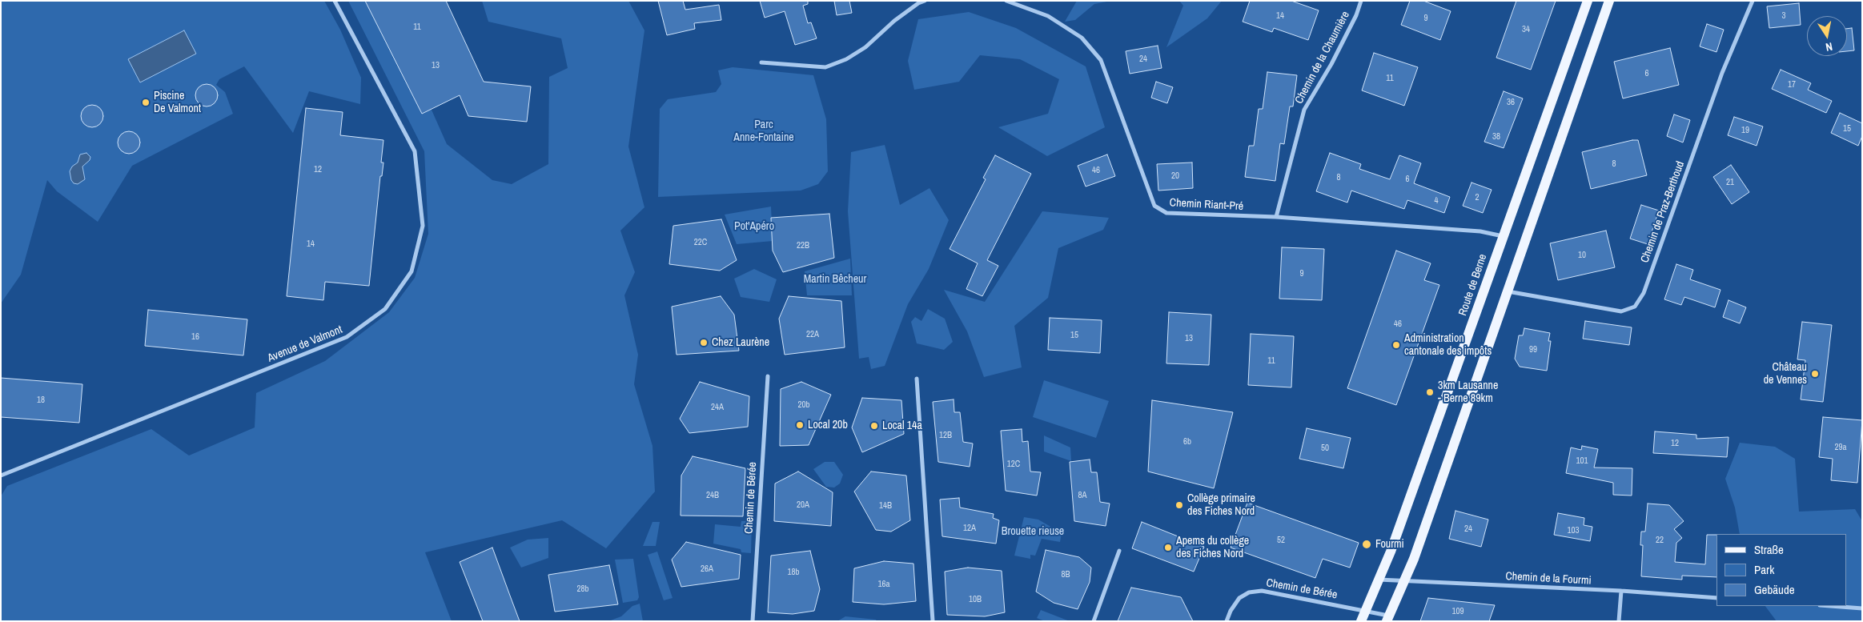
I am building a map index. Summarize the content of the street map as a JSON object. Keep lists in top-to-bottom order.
{
  "streets": {
    "main road": ["Route de Berne"],
    "street": [
      "Chemin de la Chaumière",
      "Chemin Riant-Pré",
      "Chemin de Praz-Berthoud",
      "Avenue de Valmont",
      "Chemin de Bérée",
      "Chemin de la Fourmi"
    ]
  },
  "crossings": [
    ["Chemin de la Chaumière", "Chemin Riant-Pré"],
    ["Chemin Riant-Pré", "Route de Berne"],
    ["Route de Berne", "Chemin de Bérée"],
    ["Route de Berne", "Chemin de la Fourmi"]
  ],
  "parks": [
    "Parc Anne-Fontaine",
    "Pot'Apéro",
    "Martin Bêcheur",
    "Brouette rieuse"
  ],
  "places": [
    "Piscine De Valmont",
    "Chez Laurène",
    "Administration cantonale des impôts",
    "Château de Vennes",
    "3km Lausanne - Berne 89km",
    "Local 20b",
    "Local 14a",
    "Collège primaire des Fiches Nord",
    "Fourmi",
    "Apems du collège des Fiches Nord"
  ],
  "house_numbers": [
    "14",
    "3",
    "9",
    "11",
    "34",
    "24",
    "13",
    "6",
    "11",
    "17",
    "36",
    "15",
    "19",
    "38",
    "8",
    "12",
    "46",
    "20",
    "8",
    "6",
    "21",
    "2",
    "4",
    "22C",
    "14",
    "22B",
    "10",
    "9",
    "46",
    "22A",
    "15",
    "16",
    "13",
    "99",
    "11",
    "18",
    "20b",
    "24A",
    "12B",
    "6b",
    "12",
    "29a",
    "50",
    "101",
    "12C",
    "24B",
    "8A",
    "20A",
    "14B",
    "12A",
    "24",
    "103",
    "52",
    "22",
    "26A",
    "18b",
    "8B",
    "16a",
    "28b",
    "10B",
    "109"
  ],
  "legend": ["Straße", "Park", "Gebäude"],
  "north": "bottom"
}
